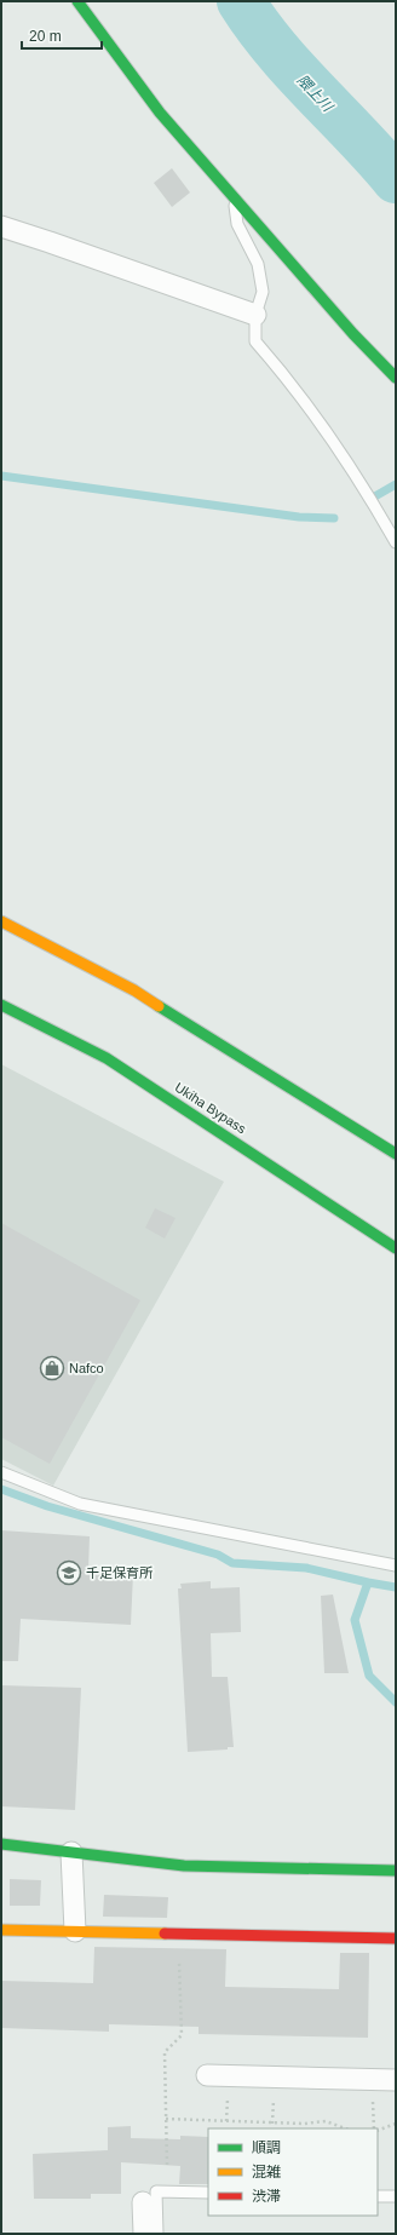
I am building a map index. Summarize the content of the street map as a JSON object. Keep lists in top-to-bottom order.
{
  "streets": {
    "main road": ["Ukiha Bypass"]
  },
  "water": ["隈上川"],
  "places": {
    "shop": ["Nafco"],
    "school or university": ["千足保育所"]
  },
  "legend": ["順調", "混雑", "渋滞"],
  "scale_bar": "20 m"
}
